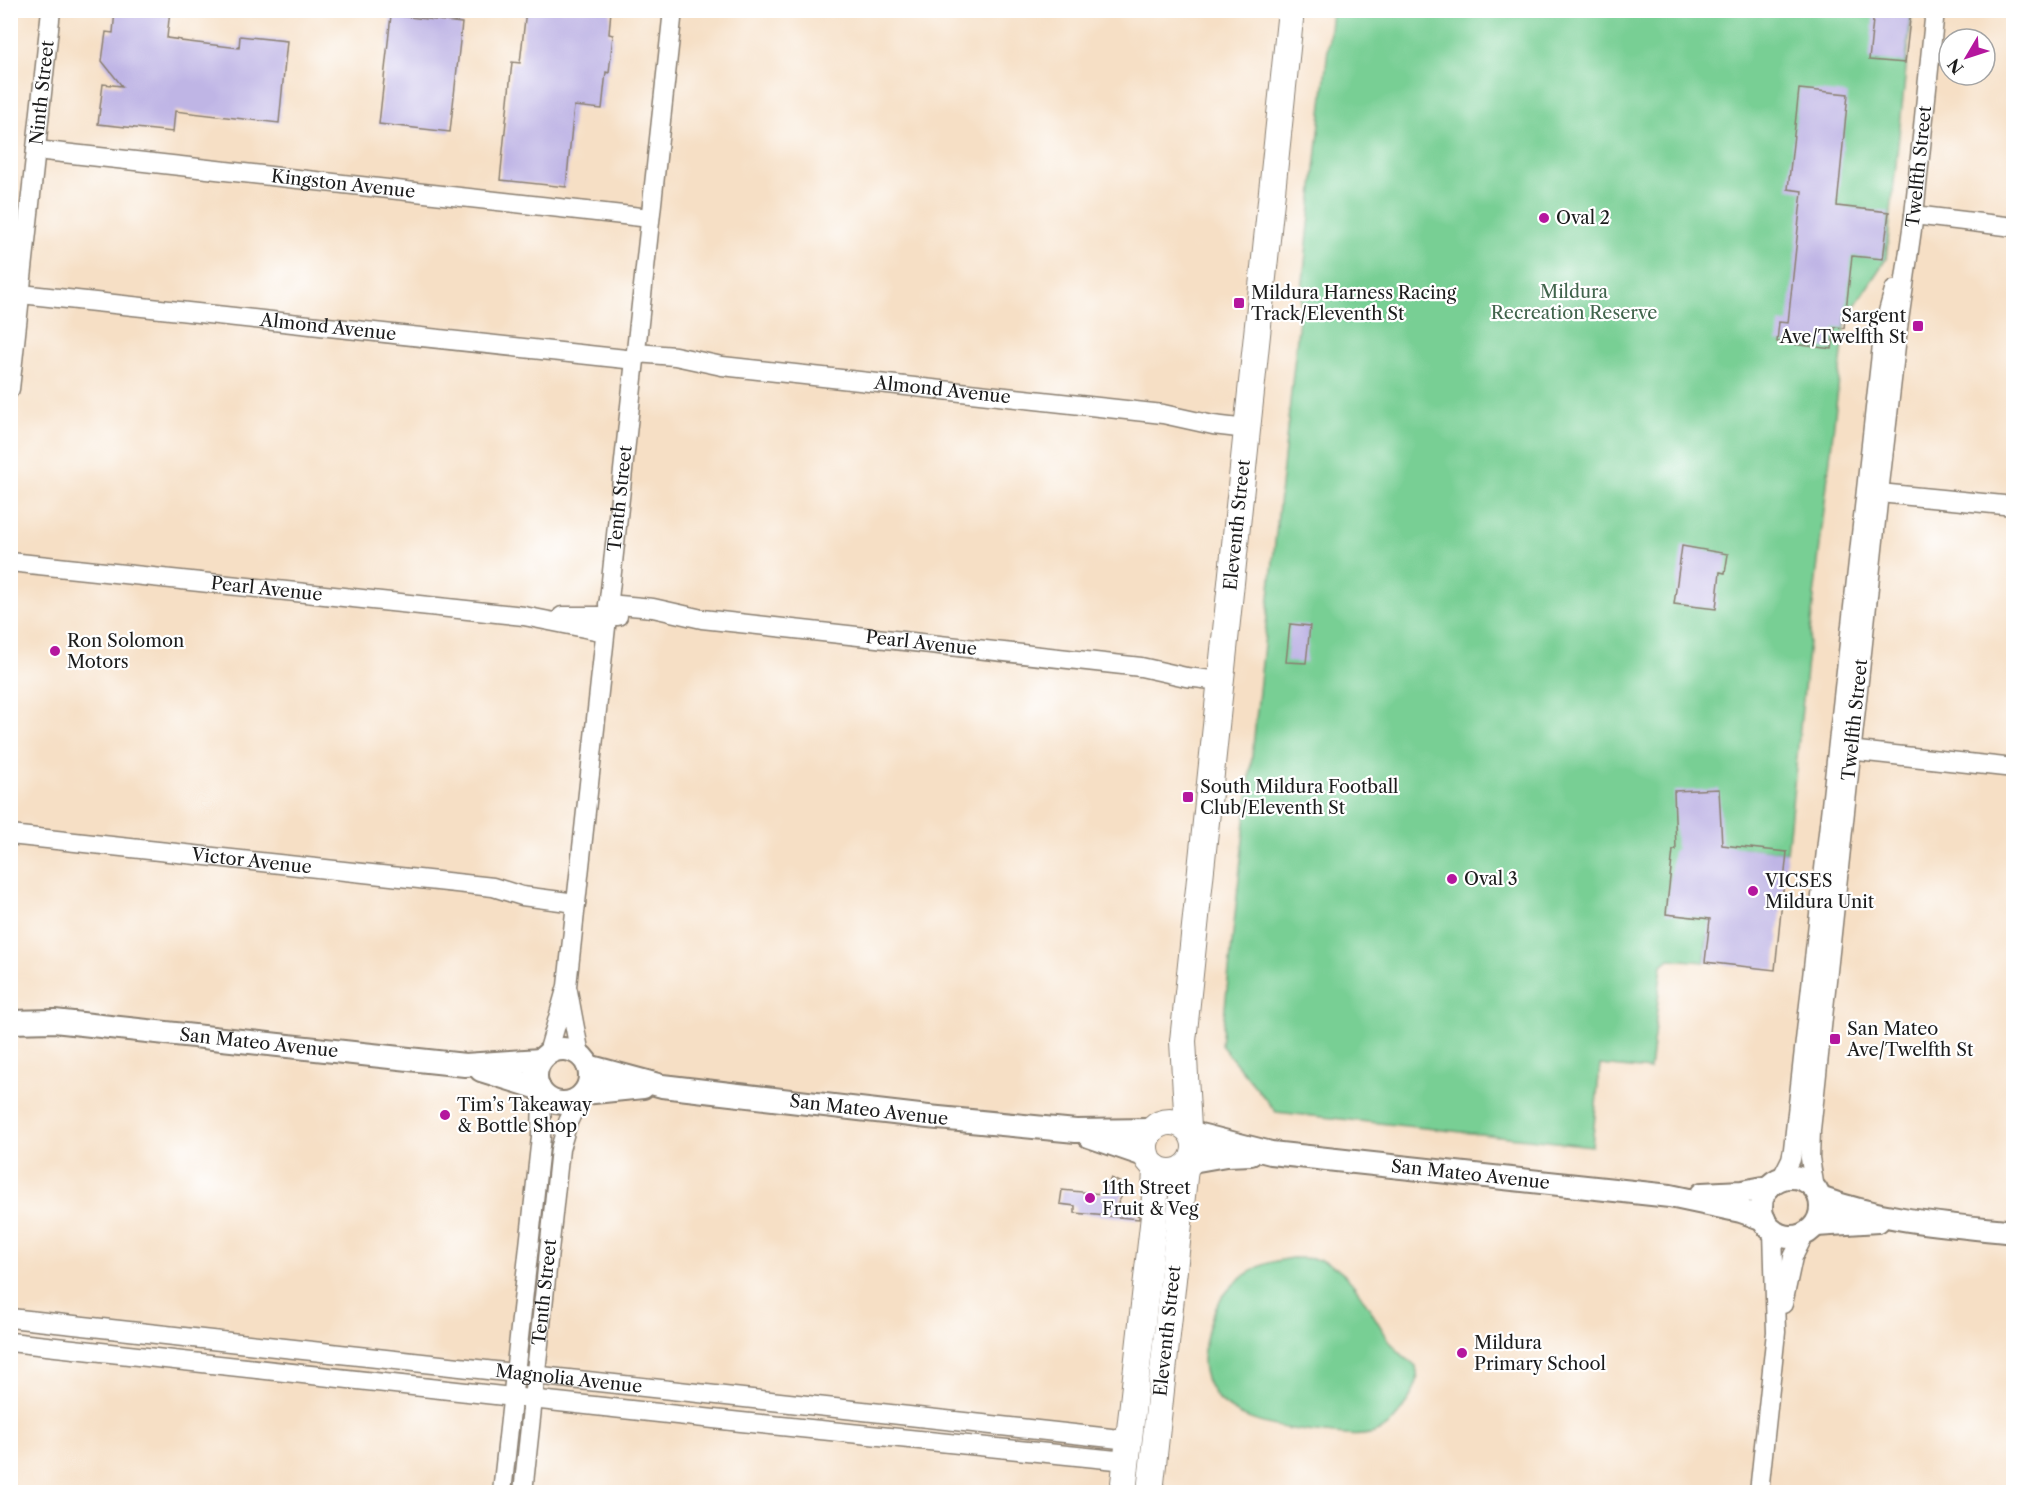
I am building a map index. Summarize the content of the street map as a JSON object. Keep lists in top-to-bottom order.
{
  "streets": {
    "main road": ["Eleventh Street"],
    "street": [
      "Ninth Street",
      "Twelfth Street",
      "Kingston Avenue",
      "Almond Avenue",
      "Tenth Street",
      "Pearl Avenue",
      "Victor Avenue",
      "San Mateo Avenue",
      "Magnolia Avenue"
    ]
  },
  "crossings": [
    ["Ninth Street", "Kingston Avenue"],
    ["Ninth Street", "Almond Avenue"],
    ["Twelfth Street", "San Mateo Avenue"],
    ["Kingston Avenue", "Tenth Street"],
    ["Almond Avenue", "Tenth Street"],
    ["Almond Avenue", "Eleventh Street"],
    ["Tenth Street", "Pearl Avenue"],
    ["Tenth Street", "Victor Avenue"],
    ["Tenth Street", "San Mateo Avenue"],
    ["Tenth Street", "Magnolia Avenue"],
    ["Eleventh Street", "Pearl Avenue"],
    ["Eleventh Street", "San Mateo Avenue"],
    ["Eleventh Street", "Magnolia Avenue"]
  ],
  "parks": ["Mildura Recreation Reserve"],
  "places": {
    "other": [
      "Oval 2",
      "Ron Solomon Motors",
      "Oval 3",
      "VICSES Mildura Unit",
      "Tim’s Takeaway & Bottle Shop",
      "11th Street Fruit & Veg",
      "Mildura Primary School"
    ],
    "transit": [
      "Mildura Harness Racing Track/Eleventh St",
      "Sargent Ave/Twelfth St",
      "South Mildura Football Club/Eleventh St",
      "San Mateo Ave/Twelfth St"
    ]
  },
  "north": "bottom left"
}
